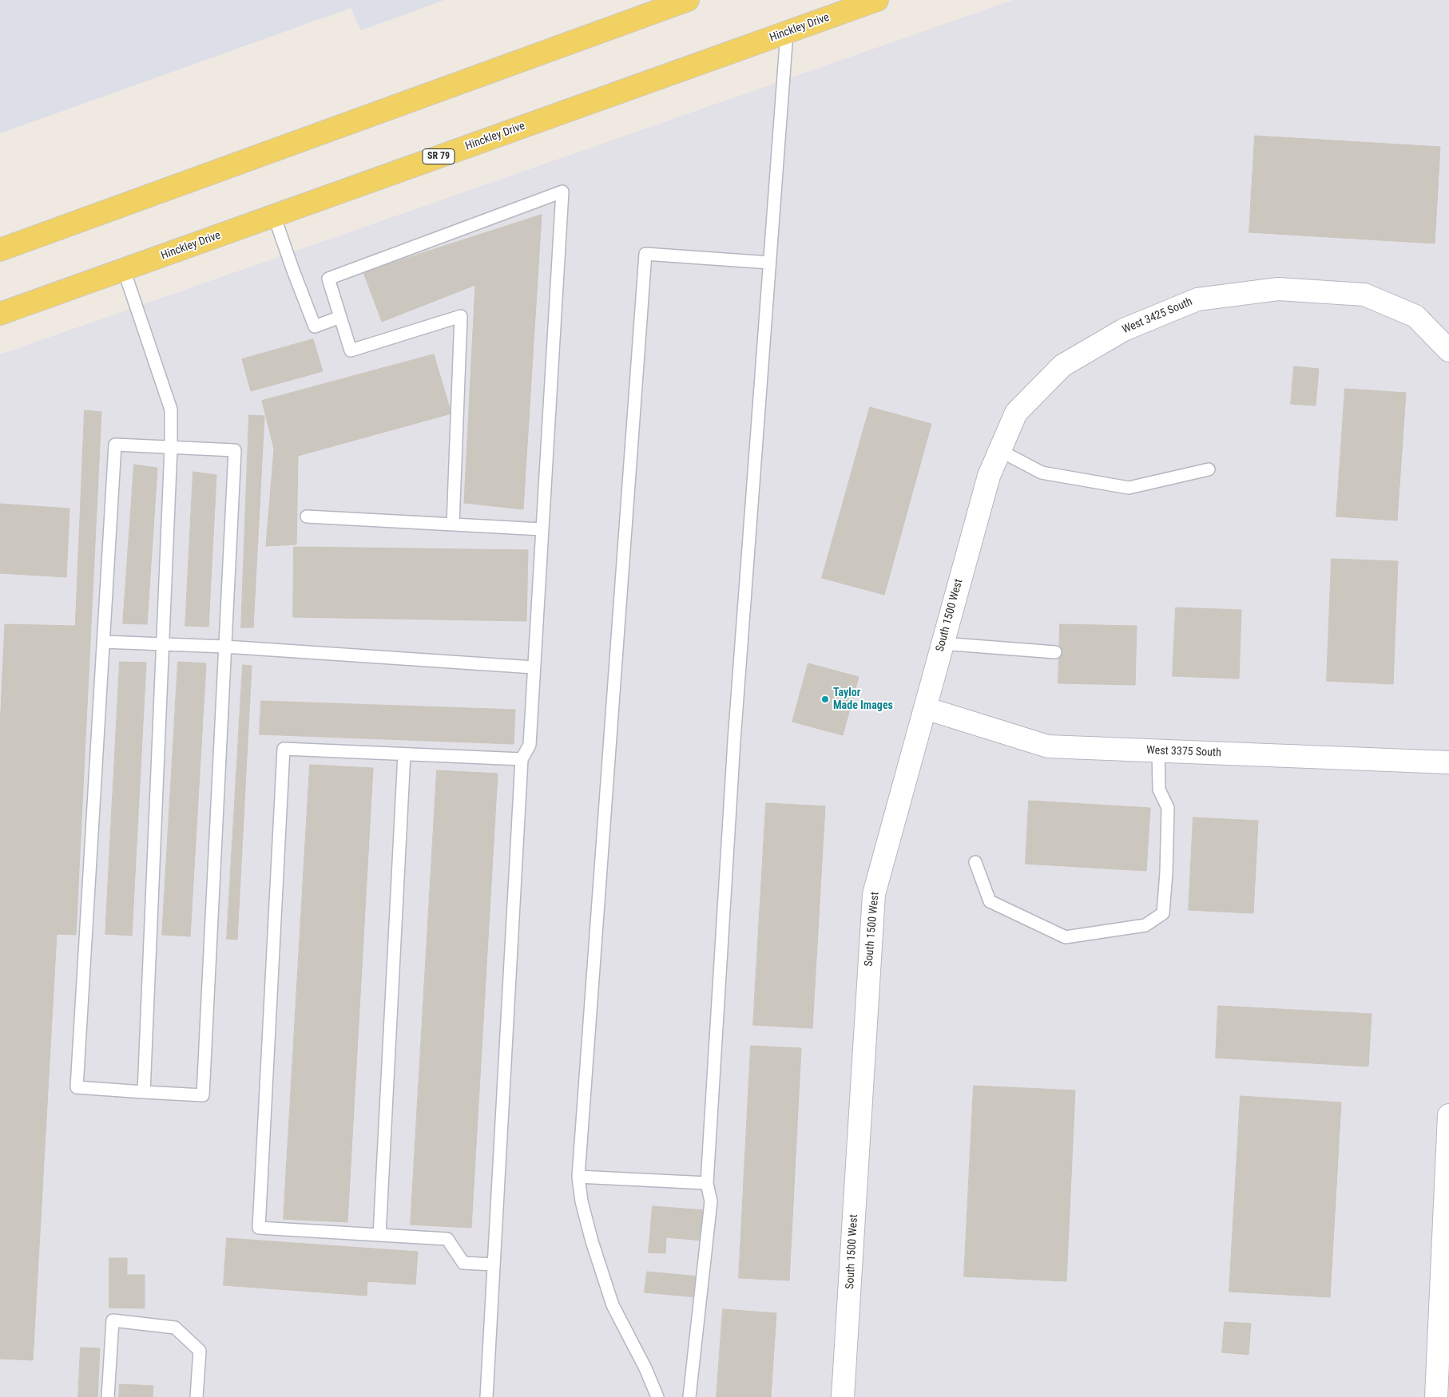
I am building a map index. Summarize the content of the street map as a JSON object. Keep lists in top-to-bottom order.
{
  "streets": {
    "main road": ["Hinckley Drive", "SR 79"],
    "street": ["West 3425 South", "South 1500 West", "West 3375 South"]
  },
  "crossings": [
    ["West 3425 South", "South 1500 West"],
    ["South 1500 West", "West 3375 South"]
  ],
  "places": ["Taylor Made Images"]
}
